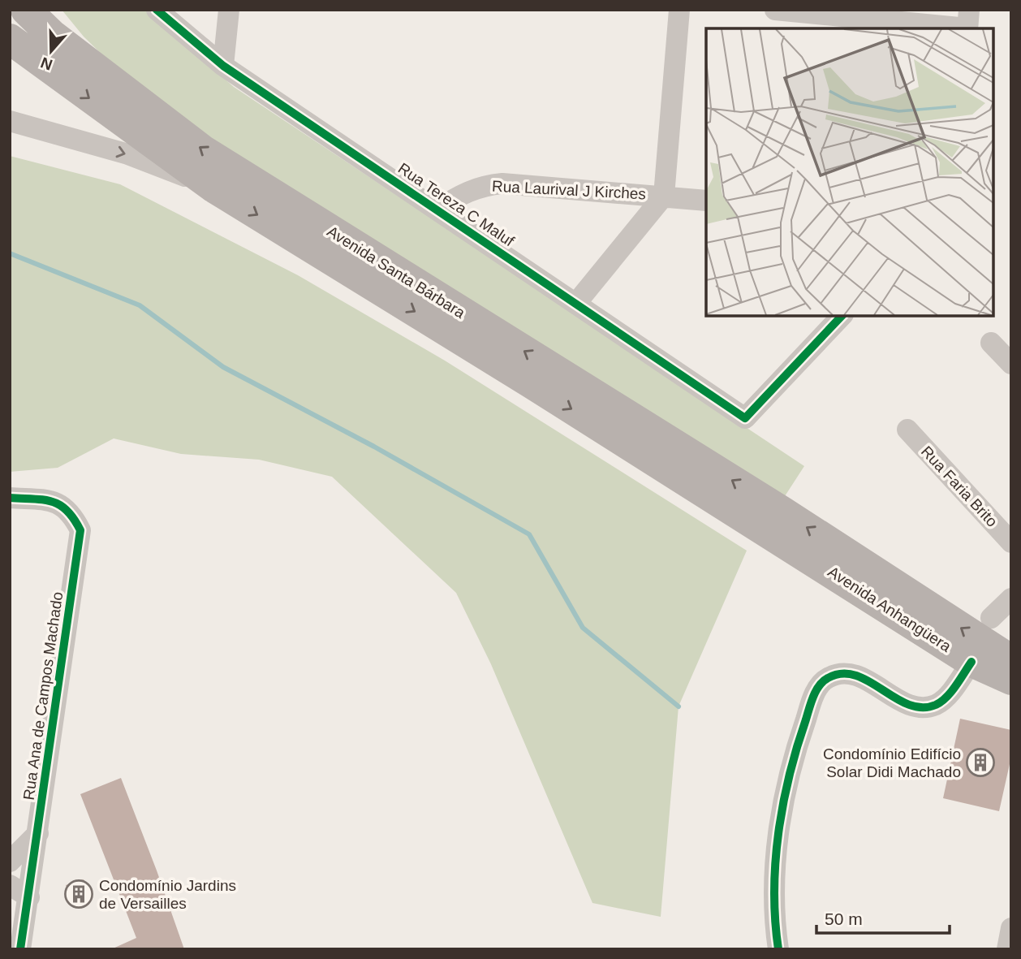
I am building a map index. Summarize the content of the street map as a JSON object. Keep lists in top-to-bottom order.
{
  "streets": {
    "main road": ["Avenida Santa Bárbara", "Avenida Anhangüera"],
    "street": [
      "Rua Laurival J Kirches",
      "Rua Tereza C Maluf",
      "Rua Faria Brito",
      "Rua Ana de Campos Machado"
    ]
  },
  "crossings": [
    ["Rua Laurival J Kirches", "Rua Tereza C Maluf"],
    ["Avenida Santa Bárbara", "Avenida Anhangüera"]
  ],
  "places": {
    "building": ["Condomínio Edifício Solar Didi Machado", "Condomínio Jardins de Versailles"]
  },
  "scale_bar": "50 m",
  "north": "bottom"
}
